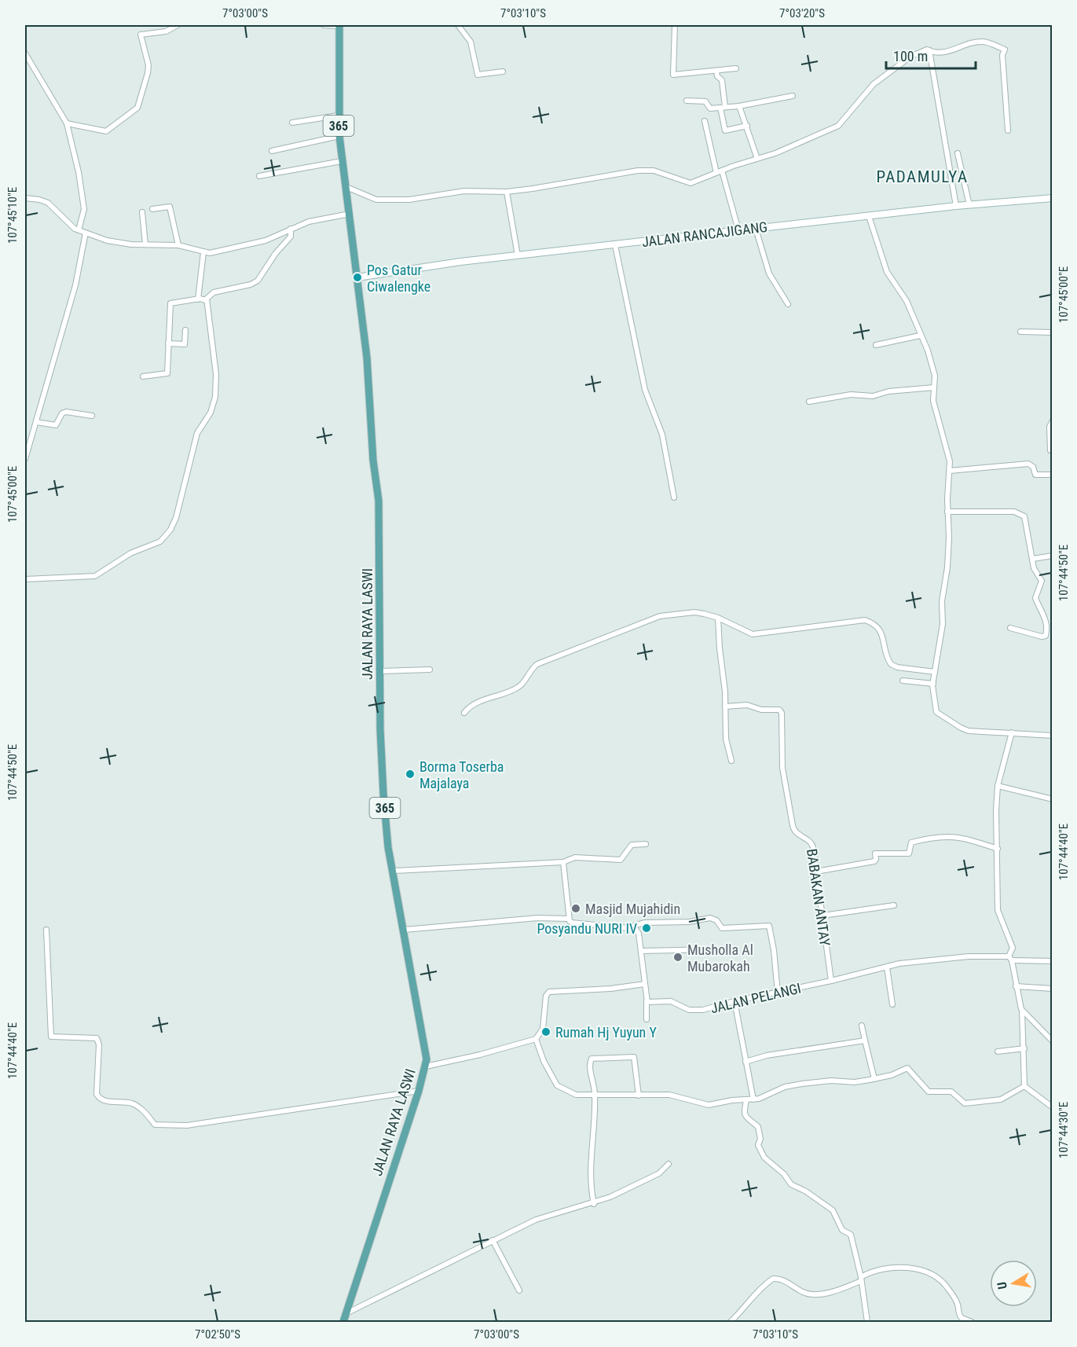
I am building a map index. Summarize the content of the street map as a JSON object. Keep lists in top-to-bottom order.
{
  "streets": {
    "main road": ["365", "JALAN RANCAJIGANG", "JALAN RAYA LASWI"],
    "street": ["BABAKAN ANTAY", "JALAN PELANGI"]
  },
  "crossings": [
    ["JALAN RANCAJIGANG", "JALAN RAYA LASWI"],
    ["BABAKAN ANTAY", "JALAN PELANGI"]
  ],
  "districts": ["PADAMULYA"],
  "places": [
    "Pos Gatur Ciwalengke",
    "Borma Toserba Majalaya",
    "Masjid Mujahidin",
    "Posyandu NURI IV",
    "Musholla Al Mubarokah",
    "Rumah Hj Yuyun Y"
  ],
  "scale_bar": "100 m",
  "north": "left",
  "coordinates": [
    "7°03'00\"S",
    "7°03'10\"S",
    "7°03'20\"S",
    "107°45'10\"E",
    "107°45'00\"E",
    "107°44'50\"E",
    "107°44'40\"E",
    "107°44'30\"E",
    "7°02'50\"S"
  ]
}
